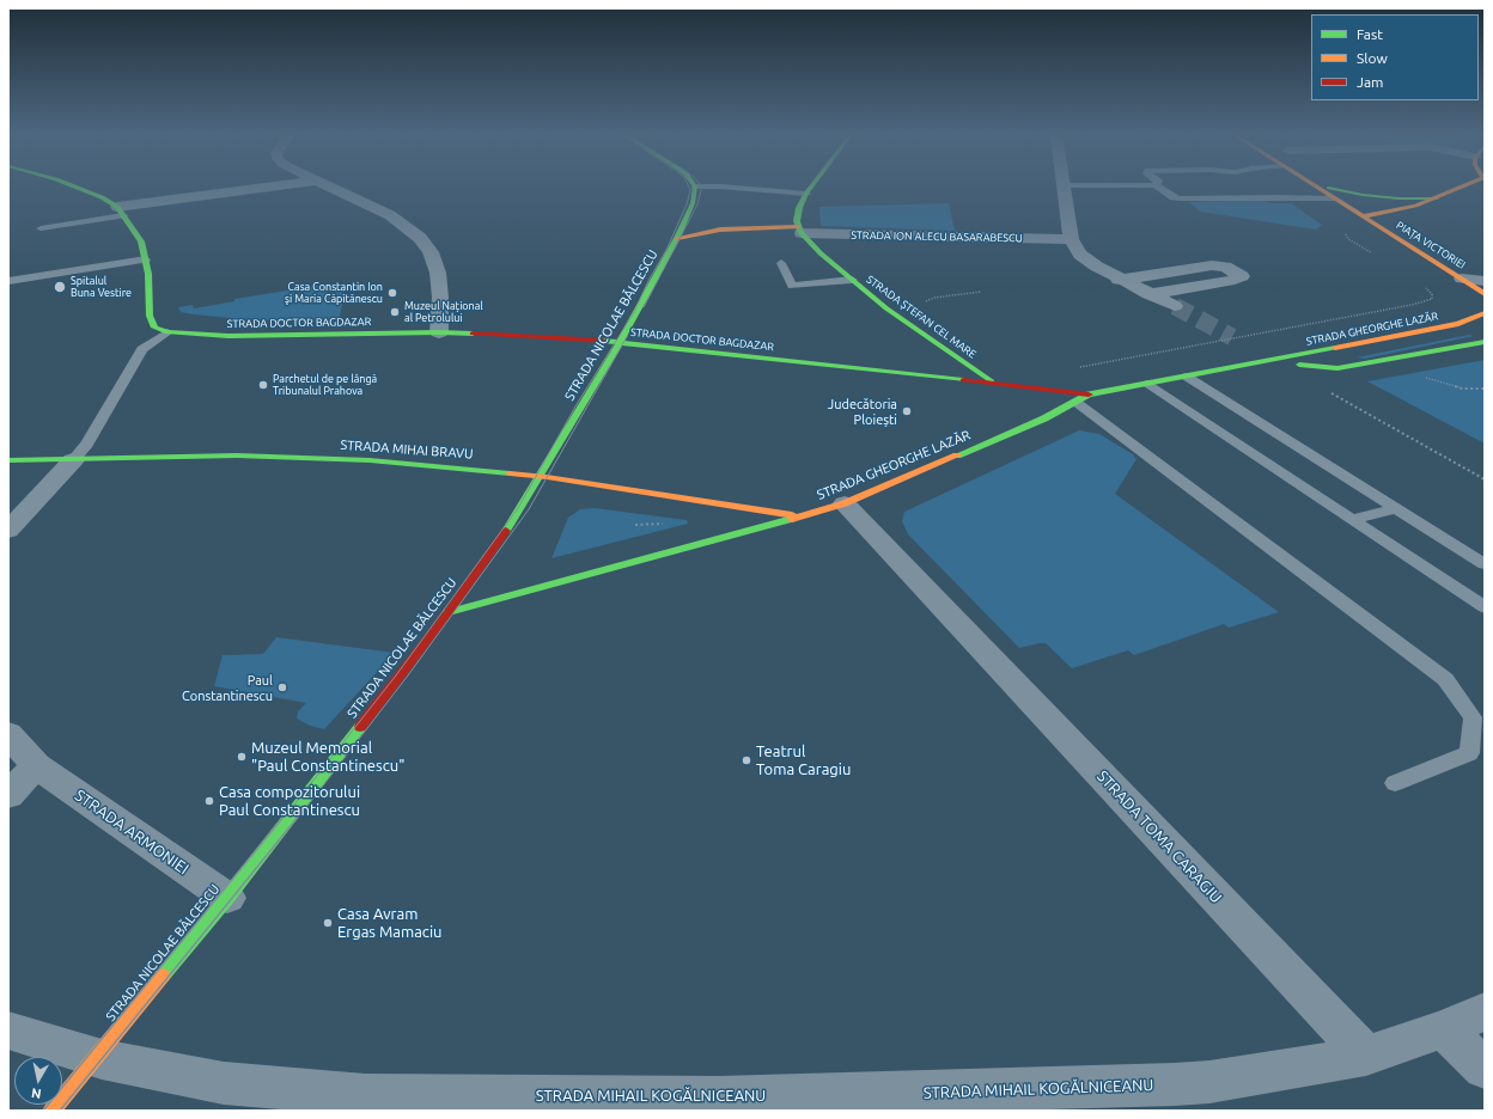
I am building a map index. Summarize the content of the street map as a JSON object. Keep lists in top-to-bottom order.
{
  "streets": {
    "main road": [
      "PIAȚA VICTORIEI",
      "STRADA ȘTEFAN CEL MARE",
      "STRADA DOCTOR BAGDAZAR",
      "STRADA NICOLAE BĂLCESCU",
      "STRADA GHEORGHE LAZĂR",
      "STRADA MIHAI BRAVU"
    ],
    "street": [
      "STRADA ION ALECU BASARABESCU",
      "STRADA ARMONIEI",
      "STRADA TOMA CARAGIU",
      "STRADA MIHAIL KOGĂLNICEANU"
    ]
  },
  "crossings": [
    ["STRADA ION ALECU BASARABESCU", "STRADA ȘTEFAN CEL MARE"],
    ["STRADA ȘTEFAN CEL MARE", "STRADA DOCTOR BAGDAZAR"],
    ["STRADA DOCTOR BAGDAZAR", "STRADA NICOLAE BĂLCESCU"],
    ["STRADA DOCTOR BAGDAZAR", "STRADA GHEORGHE LAZĂR"],
    ["STRADA NICOLAE BĂLCESCU", "STRADA GHEORGHE LAZĂR"],
    ["STRADA NICOLAE BĂLCESCU", "STRADA MIHAI BRAVU"],
    ["STRADA NICOLAE BĂLCESCU", "STRADA ARMONIEI"],
    ["STRADA NICOLAE BĂLCESCU", "STRADA MIHAIL KOGĂLNICEANU"],
    ["STRADA GHEORGHE LAZĂR", "STRADA MIHAI BRAVU"],
    ["STRADA GHEORGHE LAZĂR", "STRADA TOMA CARAGIU"],
    ["STRADA TOMA CARAGIU", "STRADA MIHAIL KOGĂLNICEANU"]
  ],
  "places": [
    "Spitalul Buna Vestire",
    "Casa Constantin Ion şi Maria Căpitănescu",
    "Muzeul Național al Petrolului",
    "Parchetul de pe lângă Tribunalul Prahova",
    "Judecătoria Ploiești",
    "Paul Constantinescu",
    "Muzeul Memorial \"Paul Constantinescu\"",
    "Teatrul Toma Caragiu",
    "Casa compozitorului Paul Constantinescu",
    "Casa Avram Ergas Mamaciu"
  ],
  "legend": ["Fast", "Slow", "Jam"],
  "north": "bottom"
}
